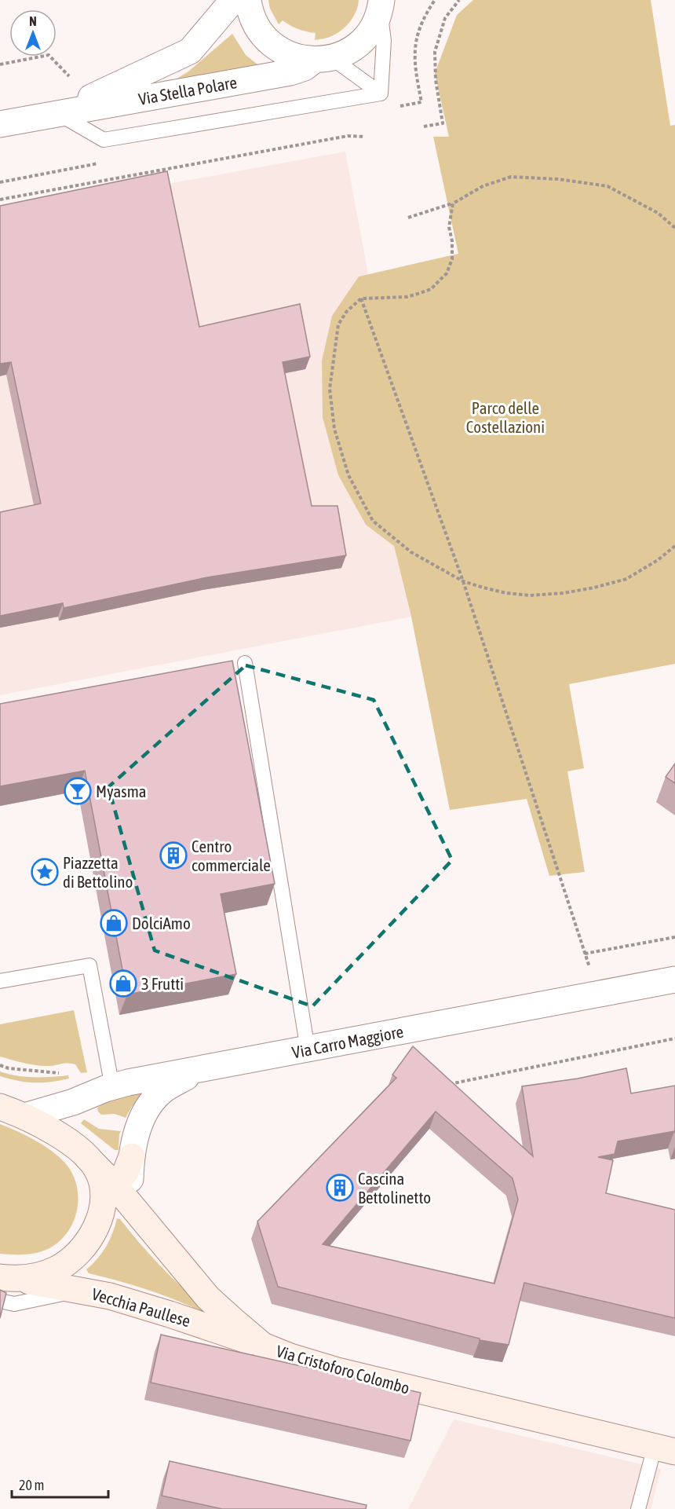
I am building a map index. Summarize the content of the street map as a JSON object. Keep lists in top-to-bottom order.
{
  "streets": {
    "main road": ["Vecchia Paullese", "Via Cristoforo Colombo"],
    "street": ["Via Stella Polare", "Via Carro Maggiore"]
  },
  "crossings": [
    ["Via Carro Maggiore", "Via Cristoforo Colombo"],
    ["Vecchia Paullese", "Via Cristoforo Colombo"]
  ],
  "parks": ["Parco delle Costellazioni"],
  "places": {
    "bar": ["Myasma"],
    "building": ["Centro commerciale", "Cascina Bettolinetto"],
    "place": ["Piazzetta di Bettolino"],
    "shop": ["DolciAmo", "3 Frutti"]
  },
  "scale_bar": "20 m",
  "north": "top"
}
